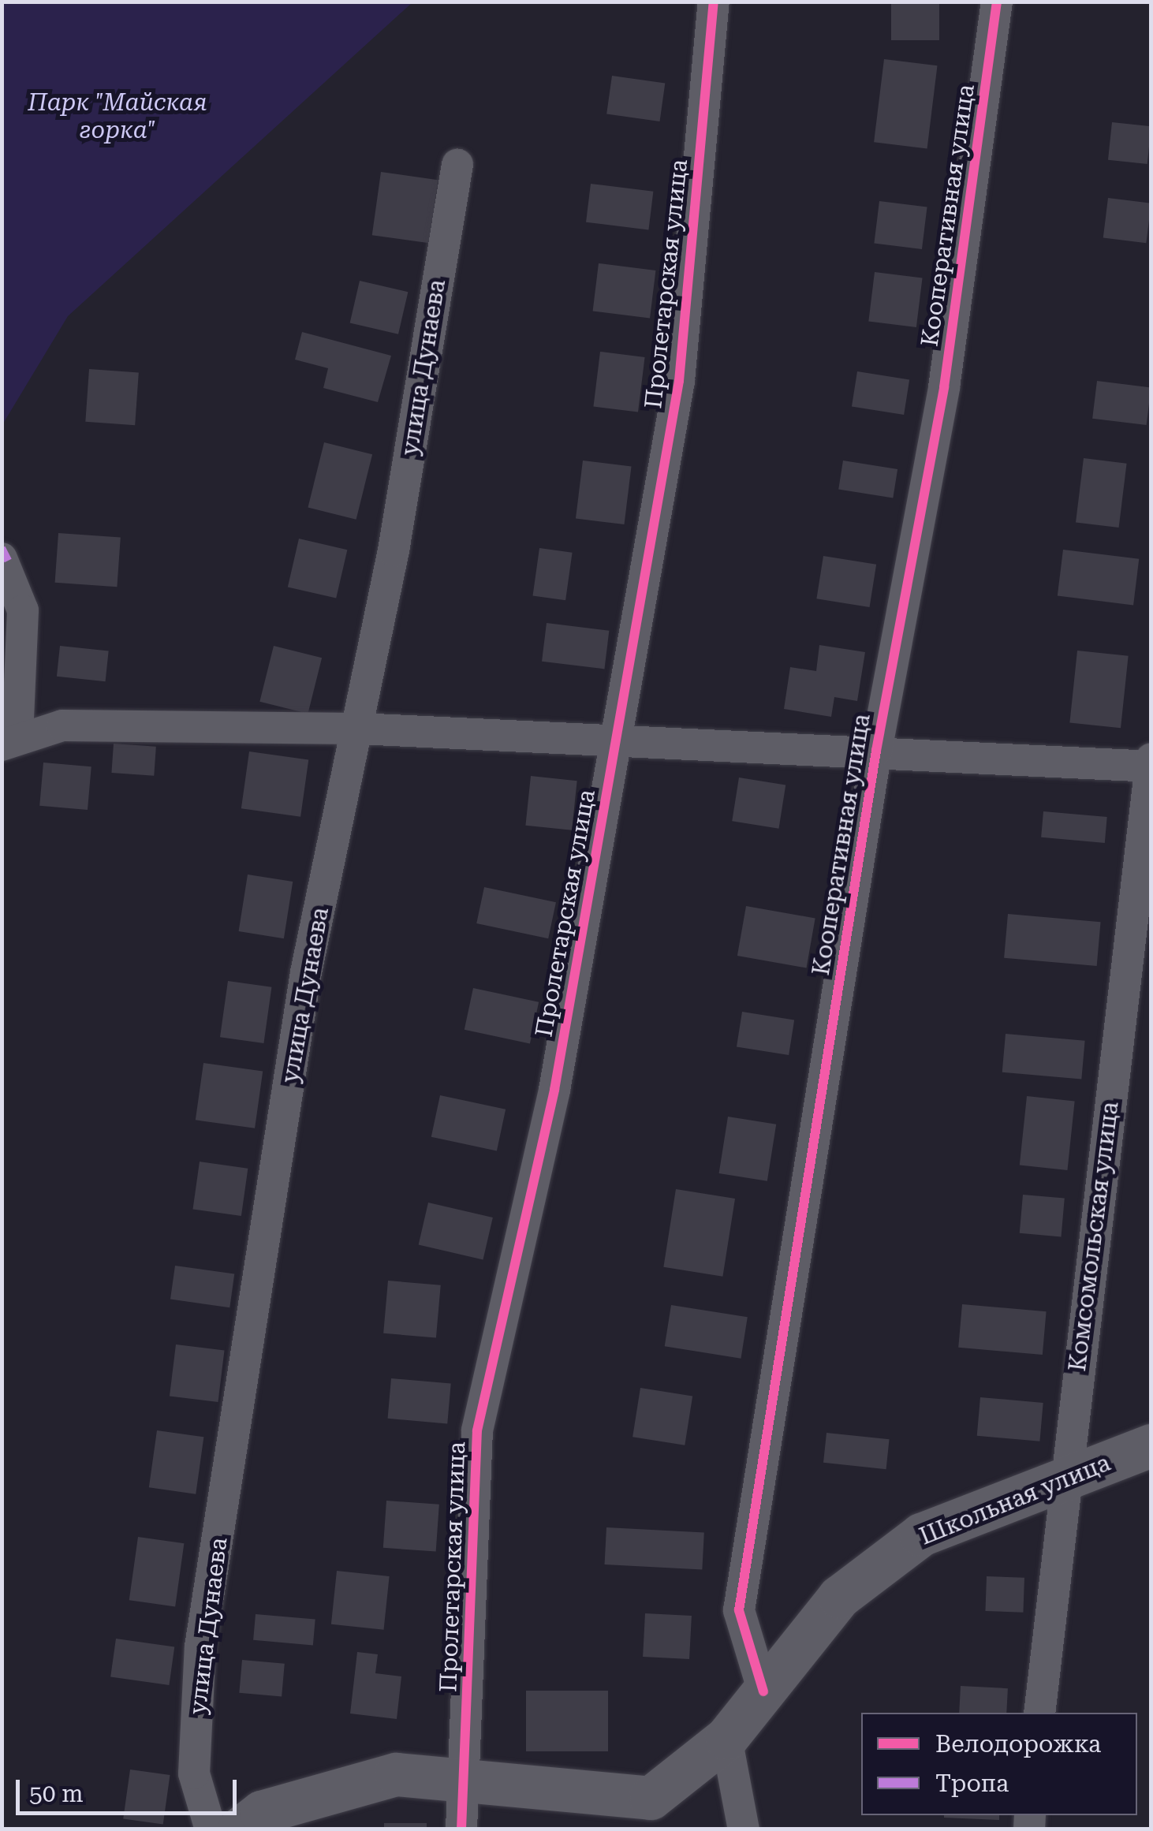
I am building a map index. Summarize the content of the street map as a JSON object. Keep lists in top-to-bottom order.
{
  "streets": {
    "street": [
      "Кооперативная улица",
      "Пролетарская улица",
      "улица Дунаева",
      "Комсомольская улица",
      "Школьная улица"
    ]
  },
  "crossings": [
    ["Кооперативная улица", "Школьная улица"],
    ["Пролетарская улица", "Школьная улица"],
    ["Комсомольская улица", "Школьная улица"]
  ],
  "parks": ["Парк \"Майская горка\""],
  "legend": ["Велодорожка", "Тропа"],
  "scale_bar": "50 m"
}
